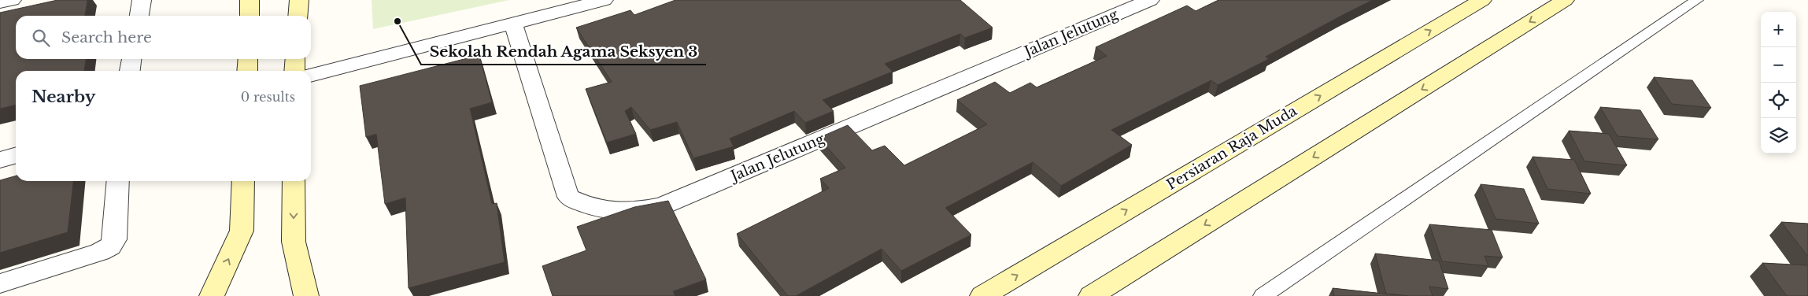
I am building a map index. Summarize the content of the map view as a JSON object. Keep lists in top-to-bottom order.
{
  "streets": {
    "main road": ["Persiaran Raja Muda"],
    "street": ["Jalan Jelutung"]
  },
  "places": ["Sekolah Rendah Agama Seksyen 3"],
  "page": {
    "map_buttons": ["+", "−"],
    "search": "Search here",
    "heading": ["Nearby", "0 results"]
  }
}
